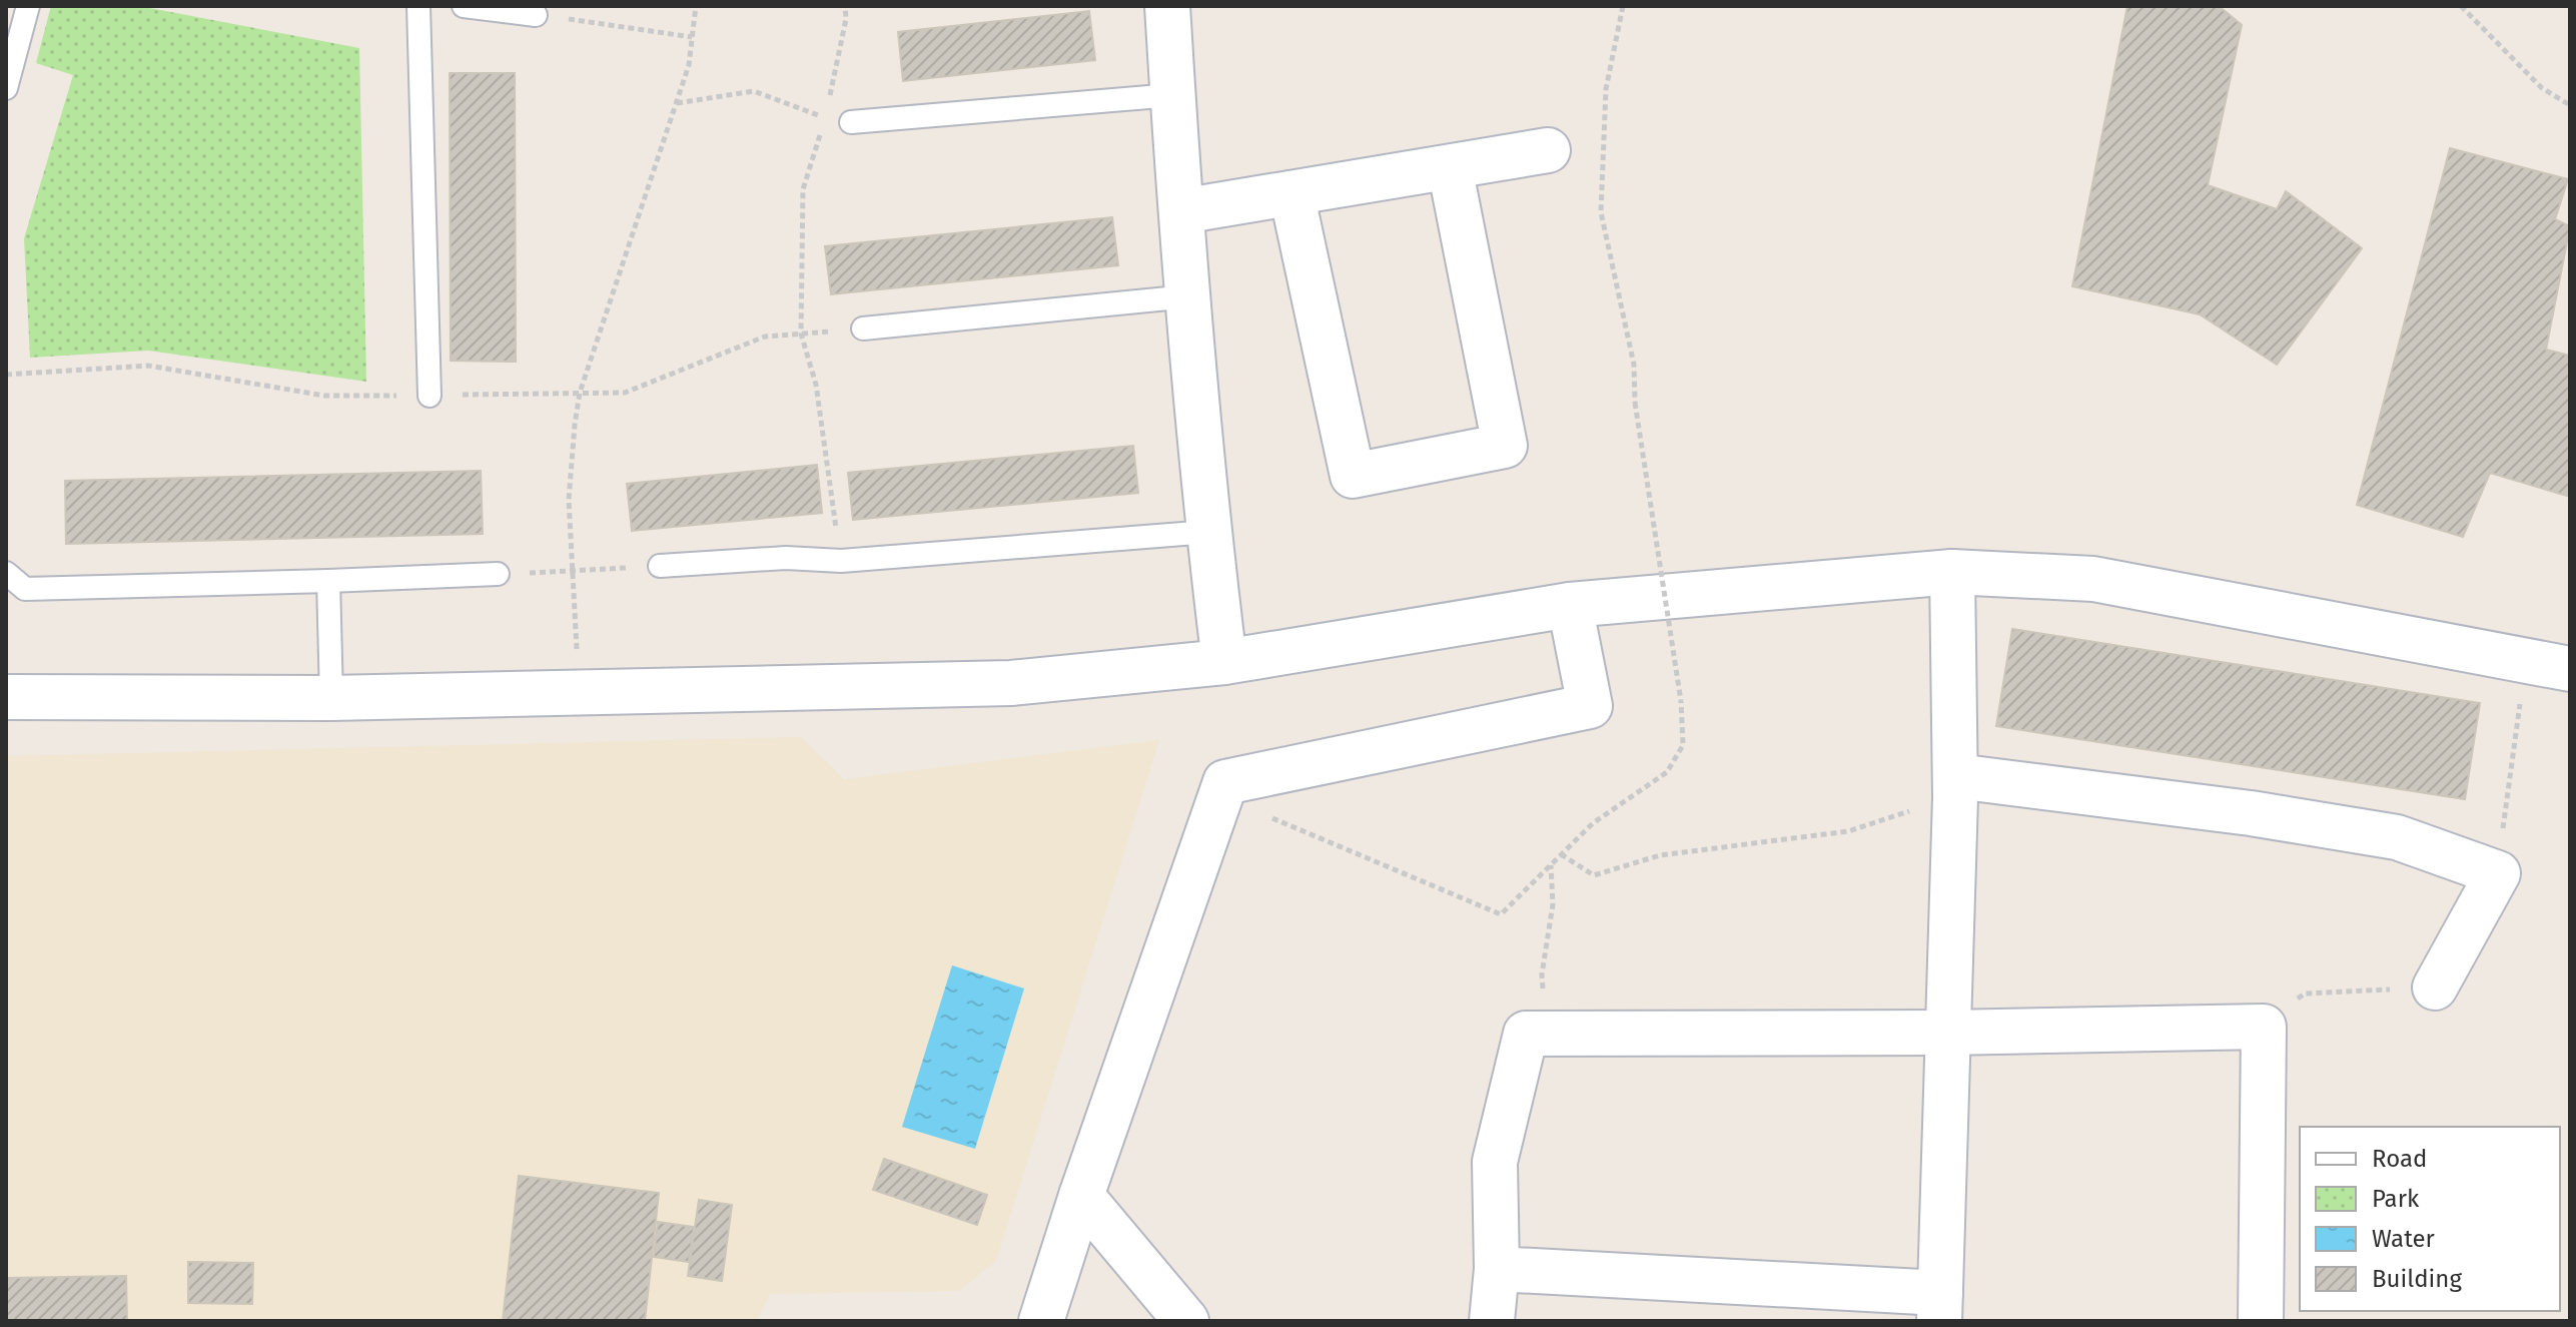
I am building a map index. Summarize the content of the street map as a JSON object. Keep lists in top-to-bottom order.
{
  "legend": [
    "Road",
    "Park",
    "Water",
    "Building"
  ]
}
